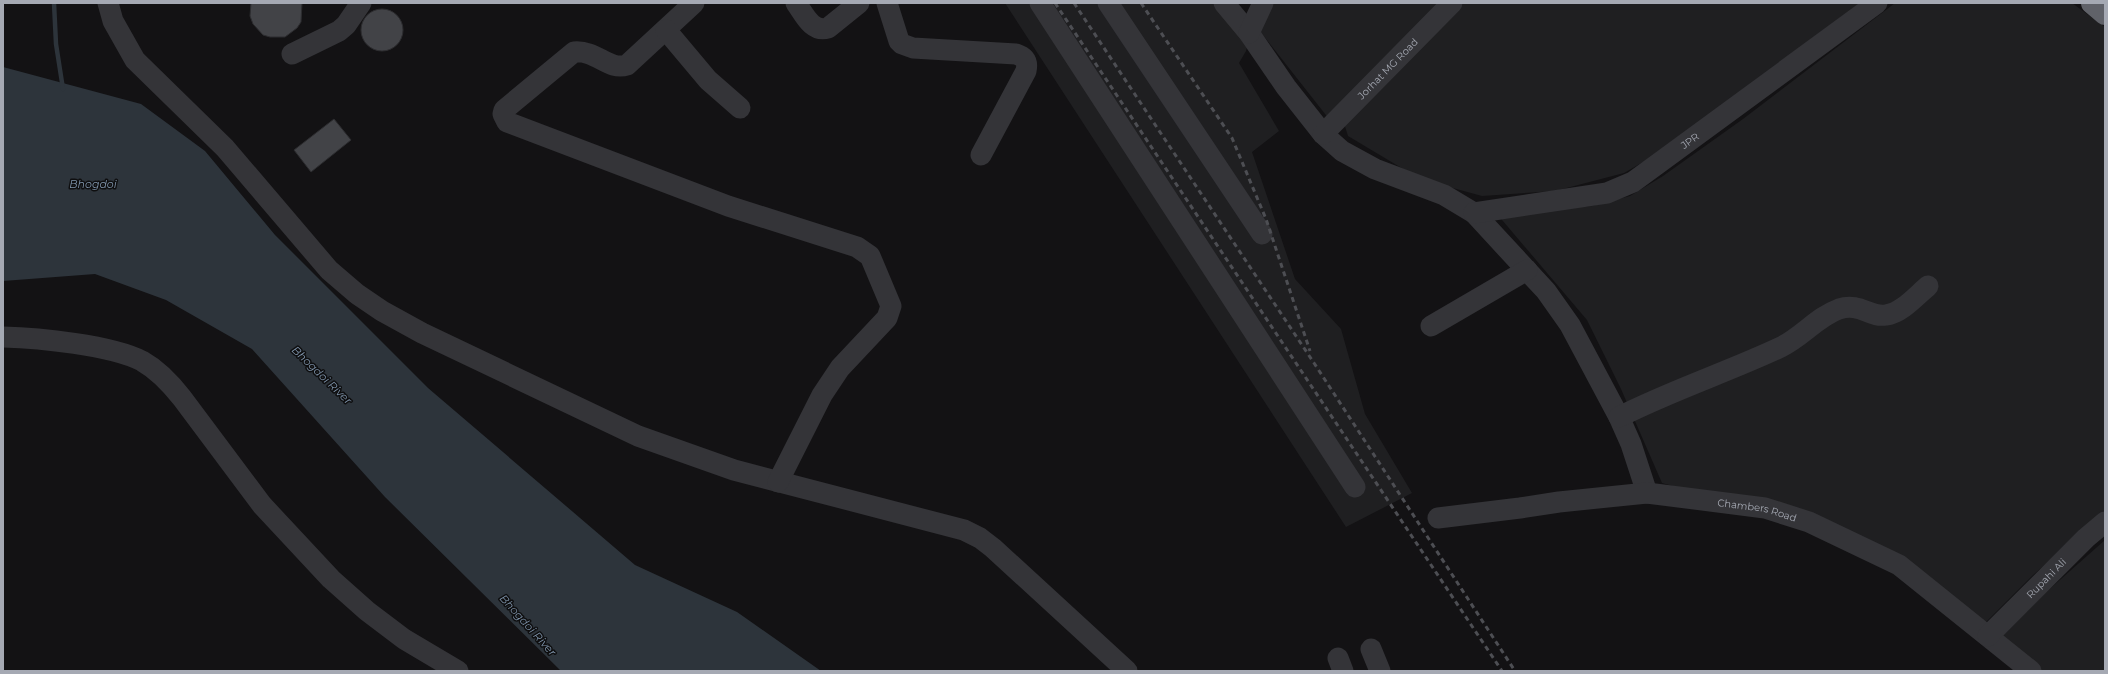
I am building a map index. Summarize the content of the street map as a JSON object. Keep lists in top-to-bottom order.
{
  "streets": {
    "street": [
      "Jorhat MG Road",
      "JPR",
      "Chambers Road",
      "Rupahi Ali"
    ]
  },
  "crossings": [
    ["Chambers Road", "Rupahi Ali"]
  ],
  "water": ["Bhogdoi", "Bhogdoi River"]
}
